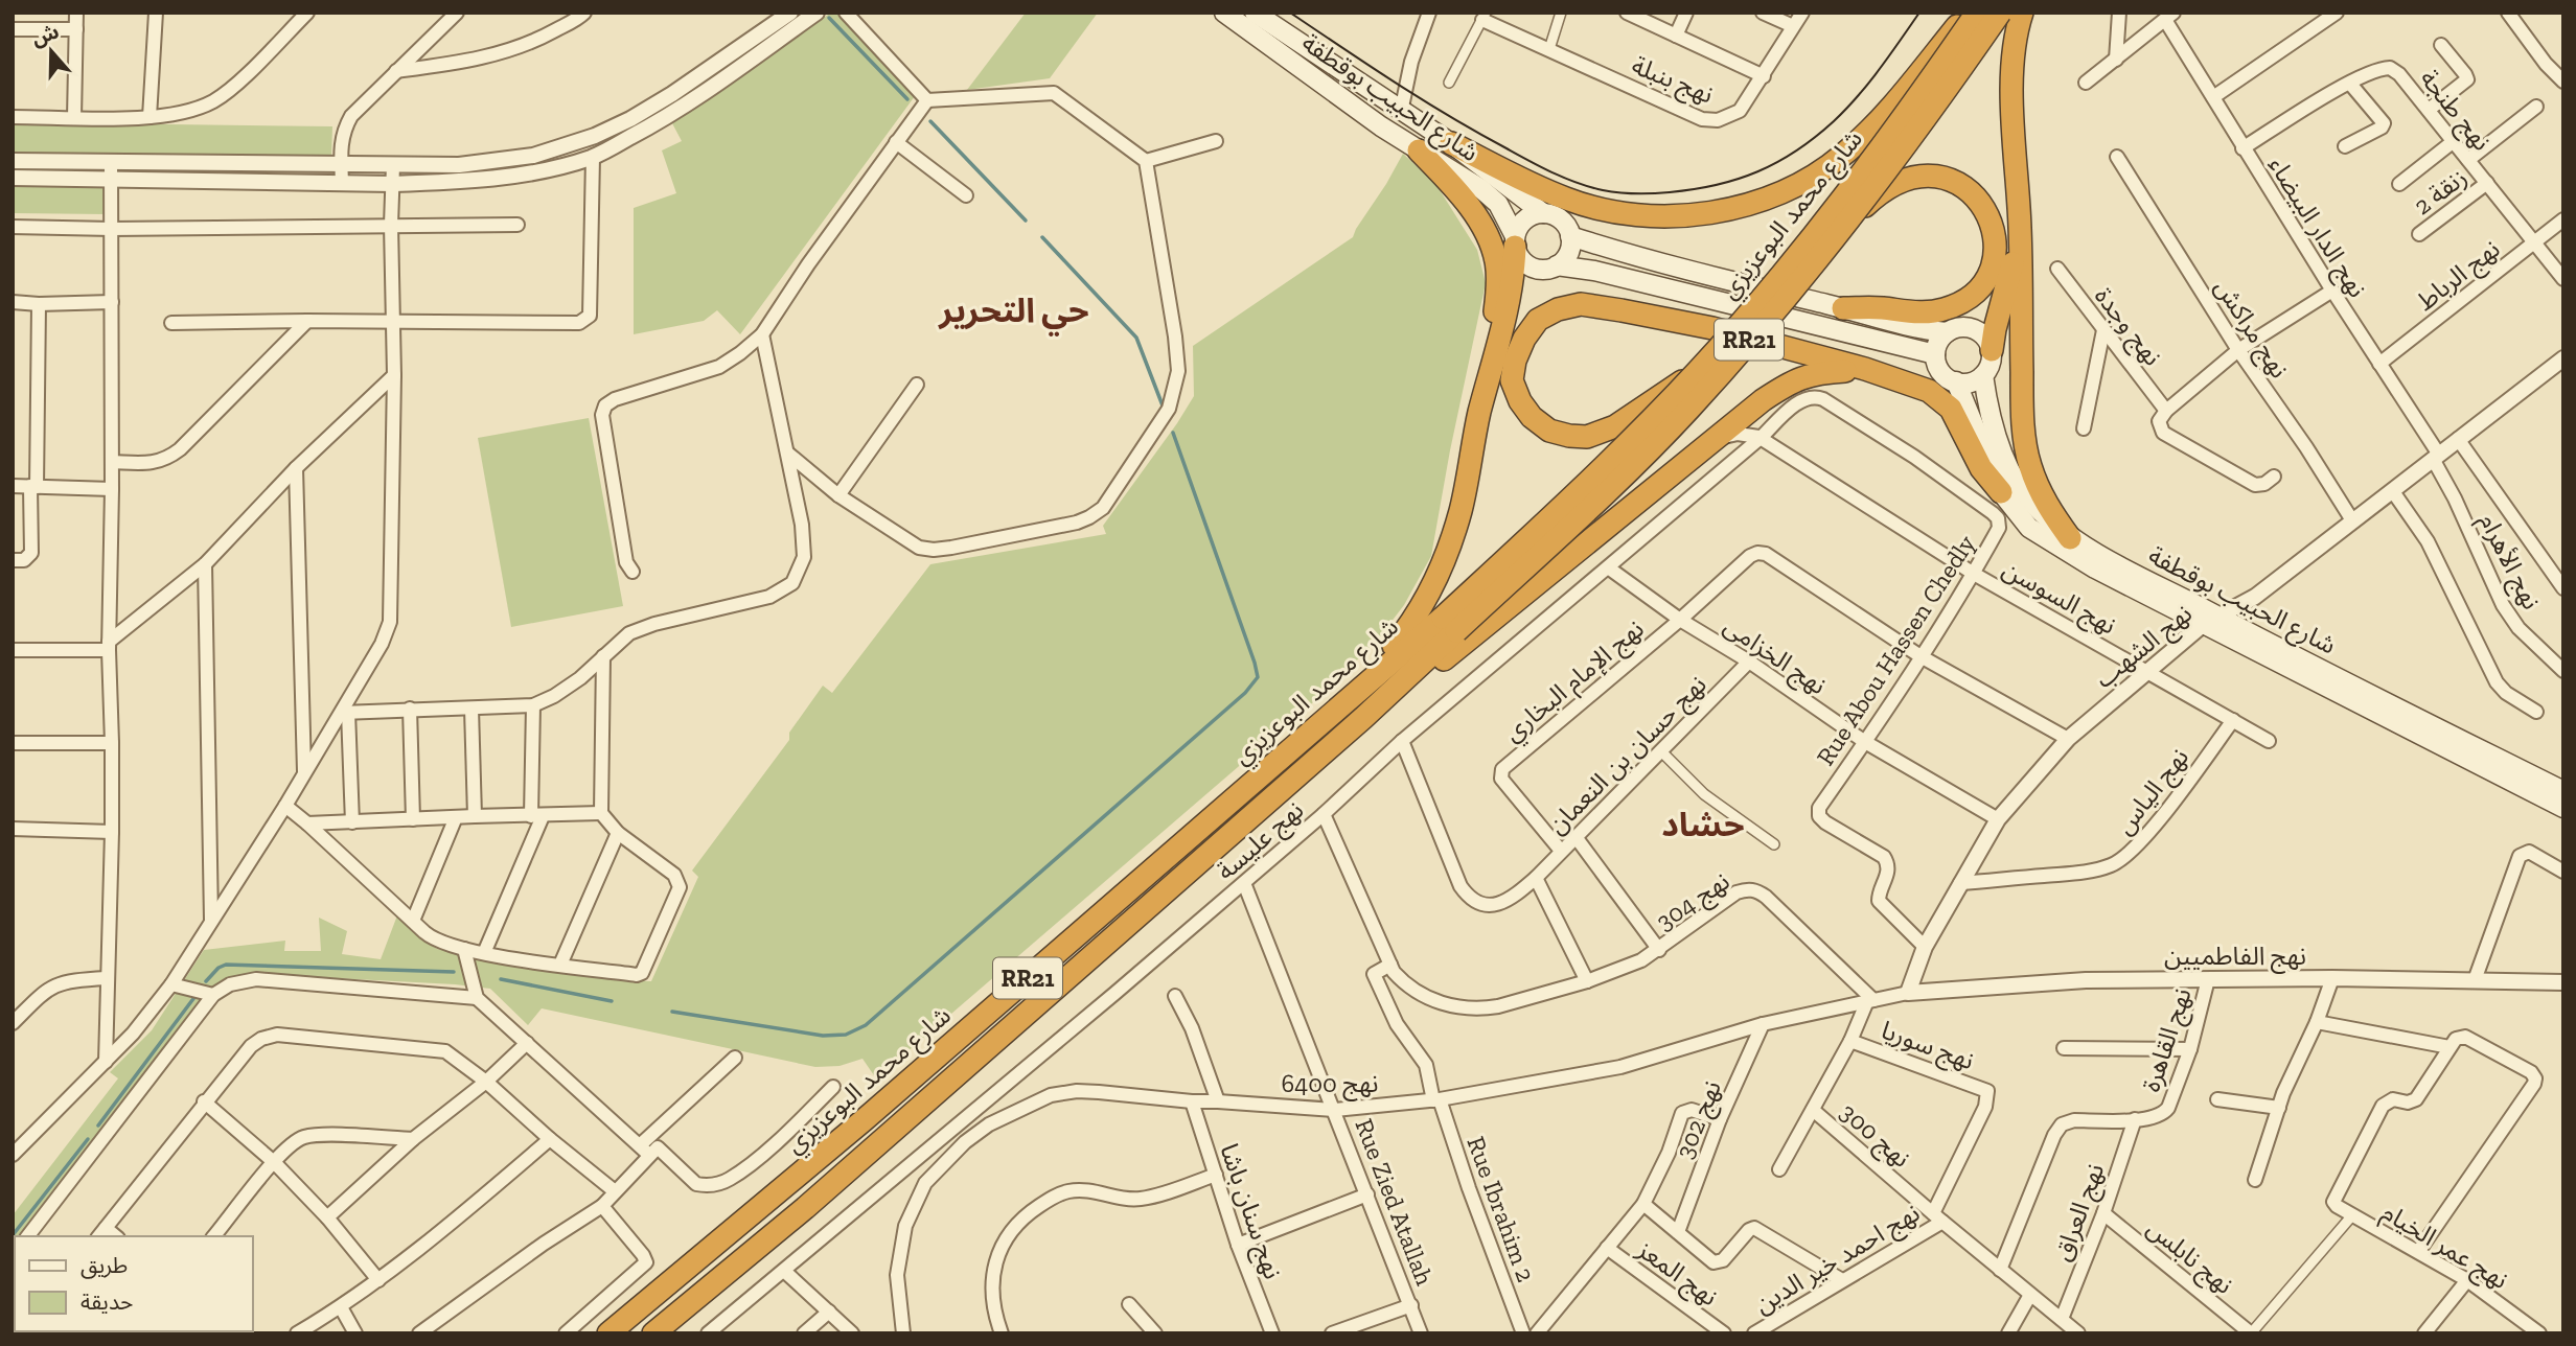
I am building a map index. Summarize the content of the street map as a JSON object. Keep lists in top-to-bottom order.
{
  "streets": {
    "highway": ["شارع محمد البوعزيزي", "RR21"],
    "main road": ["شارع الحبيب بوقطفة"],
    "street": [
      "نهج بنبلة",
      "نهج طنجة",
      "زنقة 2",
      "نهج الدار البيضاء",
      "نهج الرباط",
      "نهج وجدة",
      "نهج مراكش",
      "نهج الأهرام",
      "نهج السوسن",
      "نهج الشهب",
      "Rue Abou Hassen Chedly",
      "نهج الخزامى",
      "نهج الإمام البخاري",
      "نهج حسان بن النعمان",
      "نهج الياس",
      "نهج عليسة",
      "نهج 304",
      "نهج الفاطميين",
      "نهج القاهرة",
      "نهج سوريا",
      "نهج 6400",
      "نهج 302",
      "نهج 300",
      "Rue Zied Atallah",
      "Rue Ibrahim 2",
      "نهج سنان باشا",
      "نهج العراق",
      "نهج عمر الخيام",
      "نهج نابلس",
      "نهج احمد خير الدين",
      "نهج المعز"
    ]
  },
  "crossings": [
    ["شارع الحبيب بوقطفة", "نهج الشهب"],
    ["نهج طنجة", "زنقة 2"],
    ["نهج طنجة", "نهج الدار البيضاء"],
    ["نهج طنجة", "نهج الرباط"],
    ["نهج الدار البيضاء", "نهج الرباط"],
    ["نهج الدار البيضاء", "نهج الأهرام"],
    ["نهج الدار البيضاء", "نهج الشهب"],
    ["نهج مراكش", "نهج الشهب"],
    ["نهج الأهرام", "نهج الشهب"],
    ["نهج السوسن", "نهج الشهب"],
    ["نهج السوسن", "Rue Abou Hassen Chedly"],
    ["نهج السوسن", "نهج الياس"],
    ["نهج السوسن", "نهج عليسة"],
    ["نهج الشهب", "Rue Abou Hassen Chedly"],
    ["نهج الشهب", "نهج الخزامى"],
    ["نهج الشهب", "نهج الياس"],
    ["نهج الشهب", "نهج الفاطميين"],
    ["نهج الشهب", "نهج 6400"],
    ["Rue Abou Hassen Chedly", "نهج الخزامى"],
    ["Rue Abou Hassen Chedly", "نهج الإمام البخاري"],
    ["Rue Abou Hassen Chedly", "نهج عليسة"],
    ["نهج الخزامى", "نهج الإمام البخاري"],
    ["نهج الخزامى", "نهج حسان بن النعمان"],
    ["نهج الخزامى", "نهج عليسة"],
    ["نهج الإمام البخاري", "نهج حسان بن النعمان"],
    ["نهج حسان بن النعمان", "نهج عليسة"],
    ["نهج عليسة", "نهج 304"],
    ["نهج عليسة", "Rue Zied Atallah"],
    ["نهج 304", "نهج 6400"],
    ["نهج 304", "نهج 300"],
    ["نهج 304", "Rue Ibrahim 2"],
    ["نهج الفاطميين", "نهج القاهرة"],
    ["نهج الفاطميين", "نهج 6400"],
    ["نهج القاهرة", "نهج العراق"],
    ["نهج سوريا", "نهج 300"],
    ["نهج سوريا", "نهج احمد خير الدين"],
    ["نهج 6400", "نهج 302"],
    ["نهج 6400", "نهج 300"],
    ["نهج 6400", "Rue Zied Atallah"],
    ["نهج 6400", "Rue Ibrahim 2"],
    ["نهج 6400", "نهج سنان باشا"],
    ["نهج 300", "نهج العراق"],
    ["نهج 300", "نهج احمد خير الدين"],
    ["نهج العراق", "نهج نابلس"]
  ],
  "districts": ["حي التحرير", "حشاد"],
  "legend": ["طريق", "حديقة"],
  "north": "top"
}
